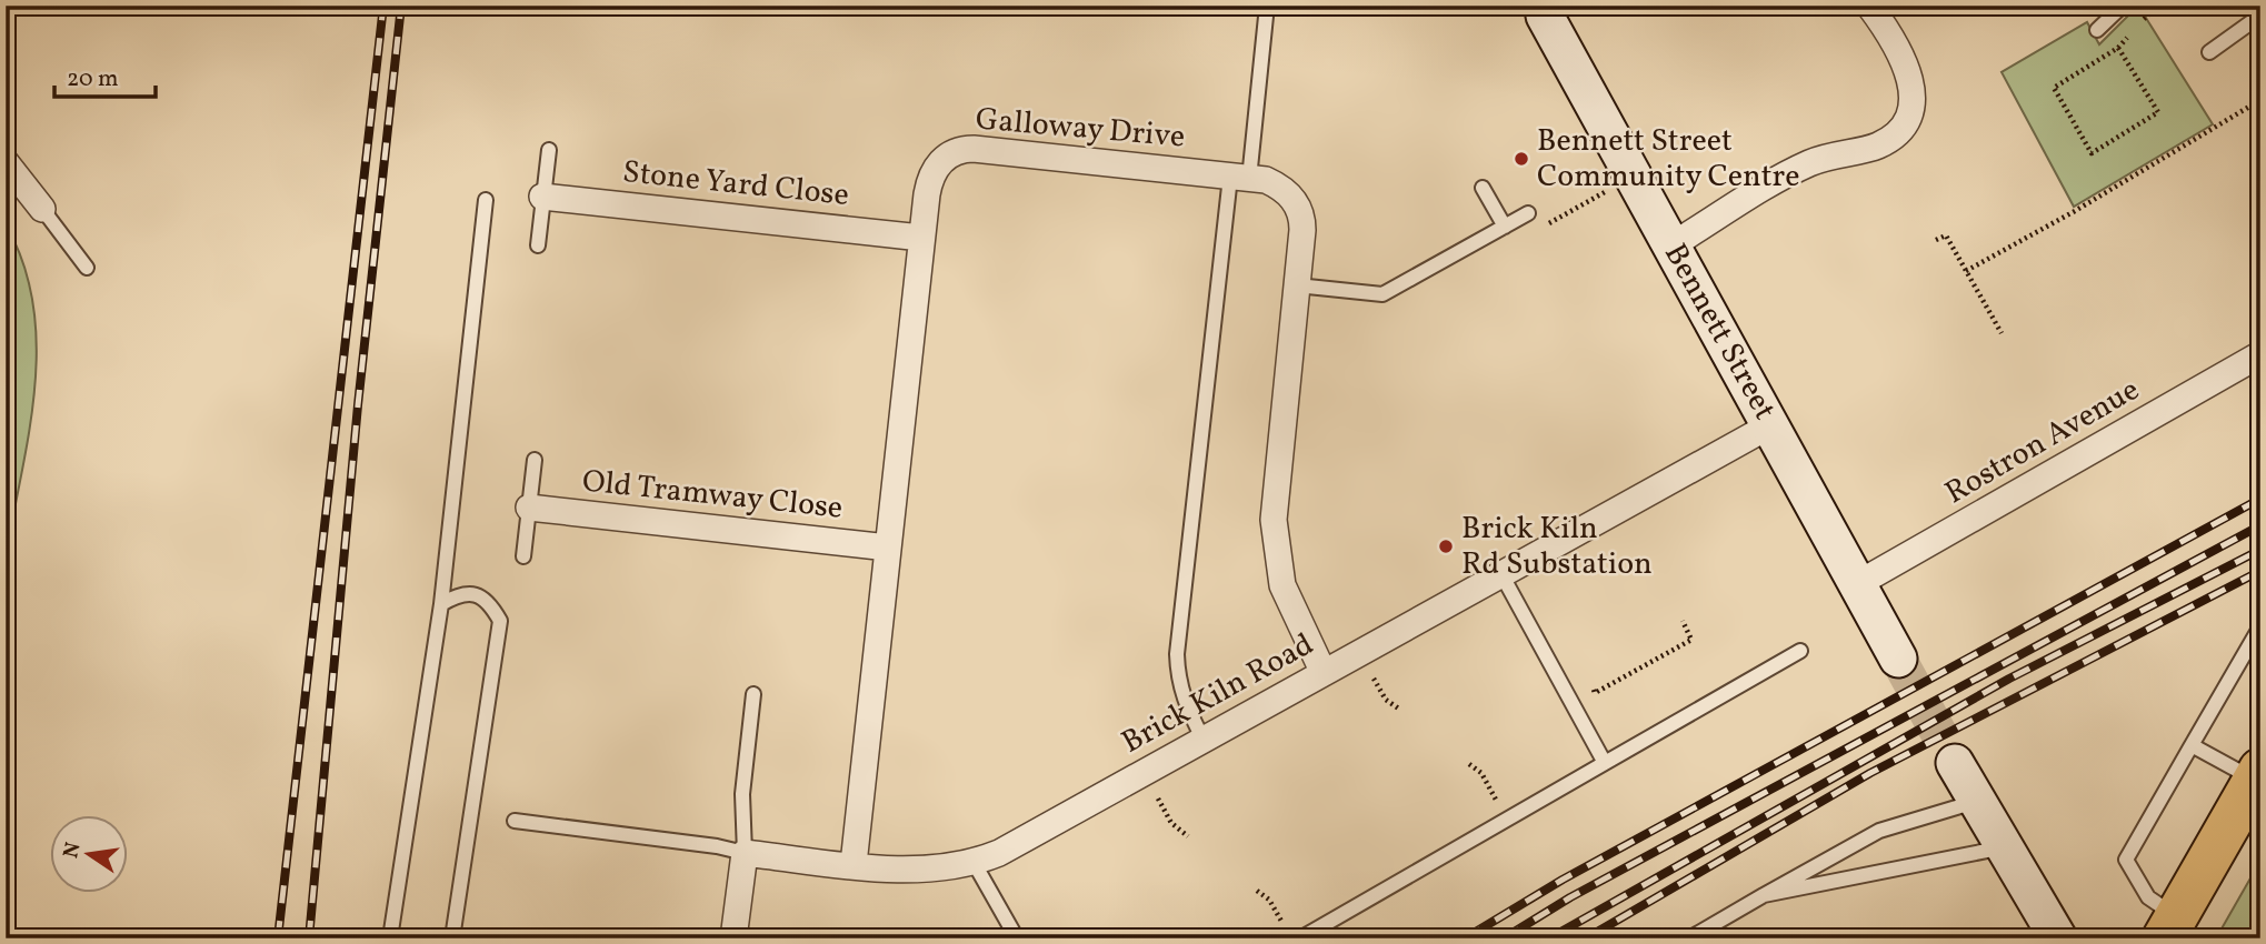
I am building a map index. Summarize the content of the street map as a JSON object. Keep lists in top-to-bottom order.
{
  "streets": {
    "street": [
      "Galloway Drive",
      "Stone Yard Close",
      "Bennett Street",
      "Rostron Avenue",
      "Old Tramway Close",
      "Brick Kiln Road"
    ]
  },
  "crossings": [
    ["Galloway Drive", "Stone Yard Close"],
    ["Galloway Drive", "Old Tramway Close"],
    ["Galloway Drive", "Brick Kiln Road"],
    ["Bennett Street", "Rostron Avenue"],
    ["Bennett Street", "Brick Kiln Road"]
  ],
  "places": ["Bennett Street Community Centre", "Brick Kiln Rd Substation"],
  "scale_bar": "20 m",
  "north": "left"
}
